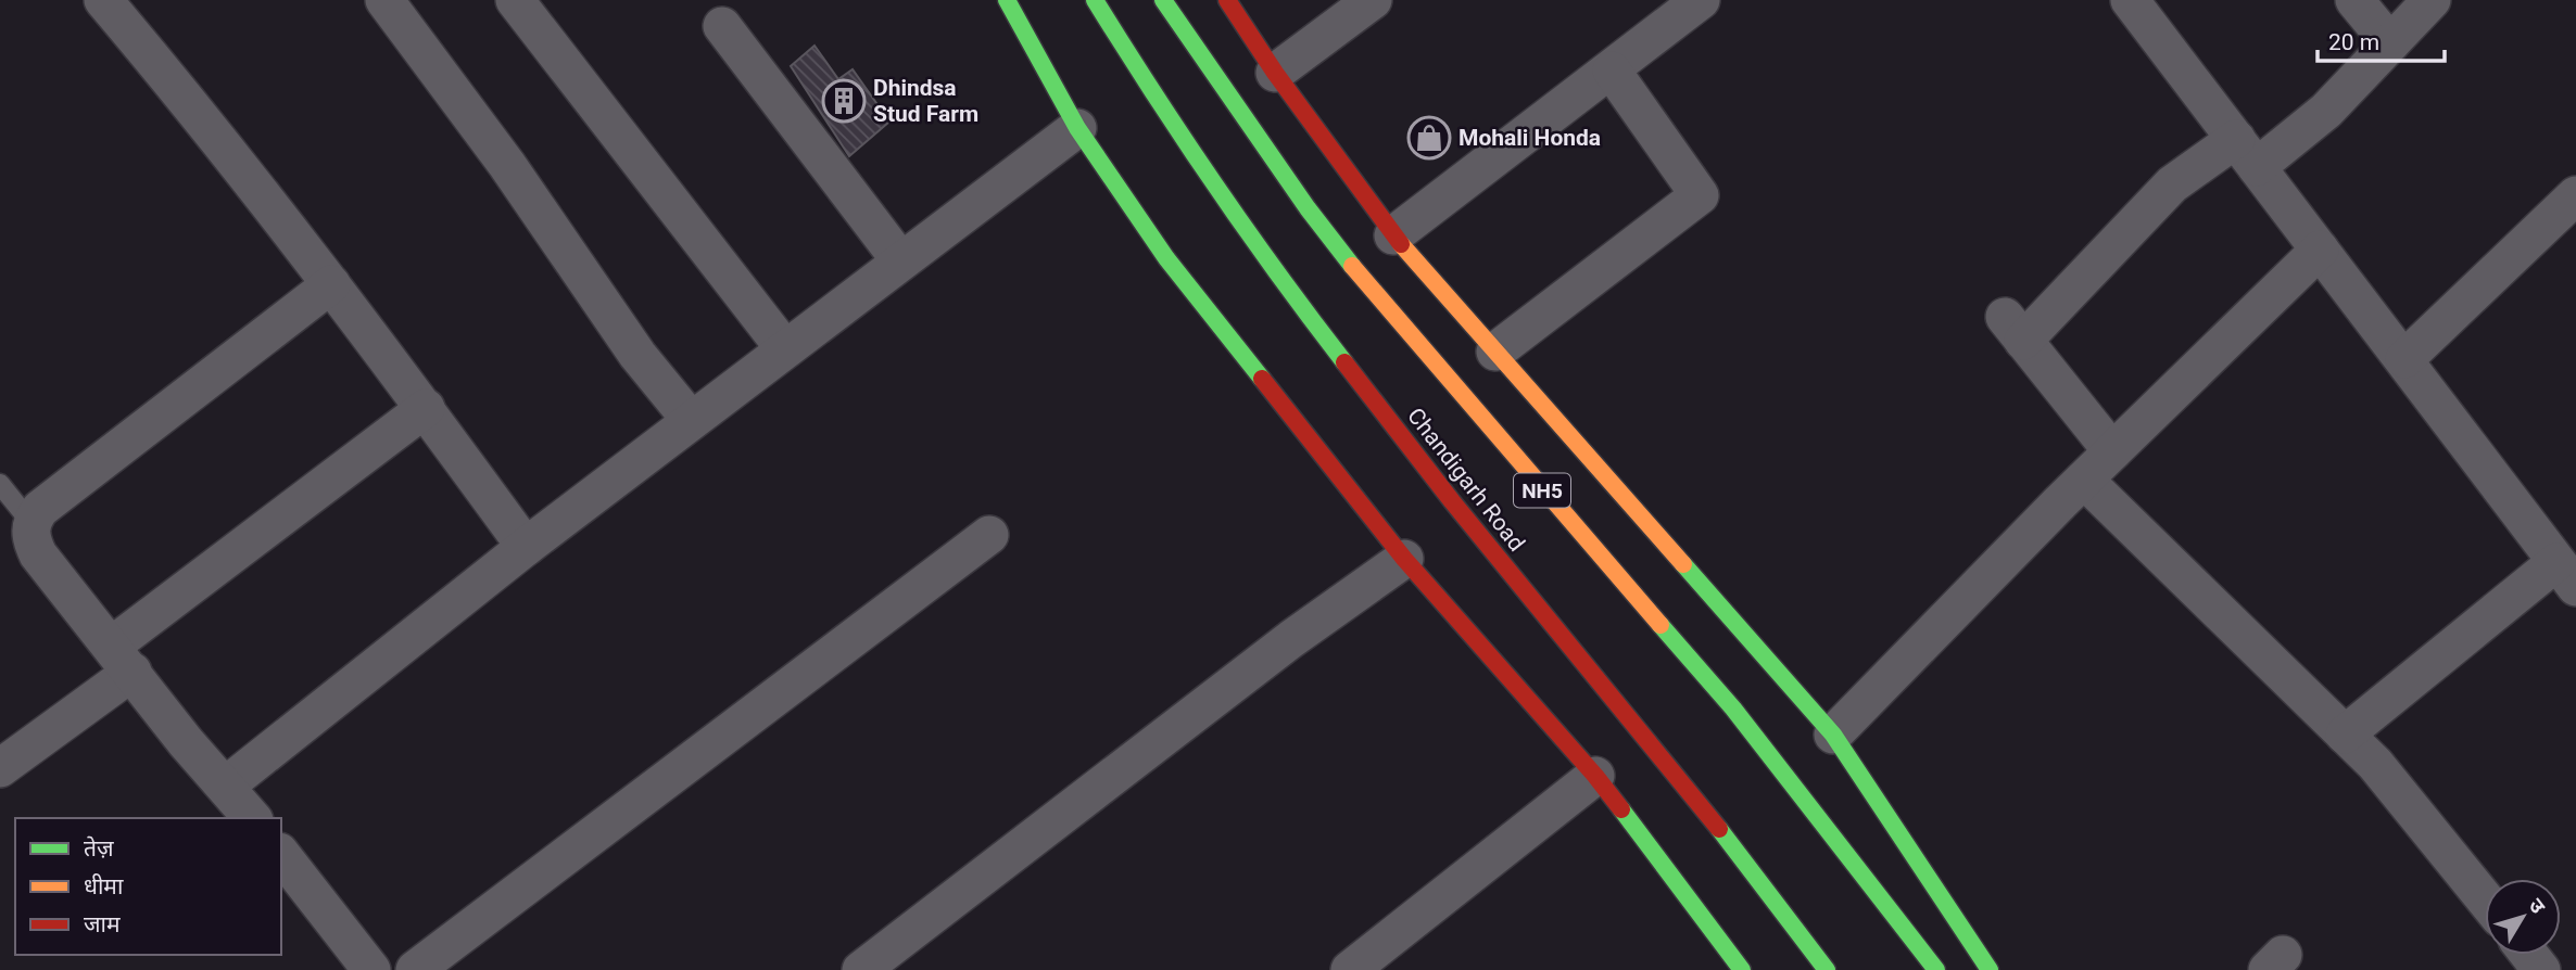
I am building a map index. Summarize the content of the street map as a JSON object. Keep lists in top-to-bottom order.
{
  "streets": {
    "main road": ["Chandigarh Road", "NH5"]
  },
  "places": {
    "building": ["Dhindsa Stud Farm"],
    "shop": ["Mohali Honda"]
  },
  "legend": ["तेज़", "धीमा", "जाम"],
  "scale_bar": "20 m",
  "north": "top right"
}
